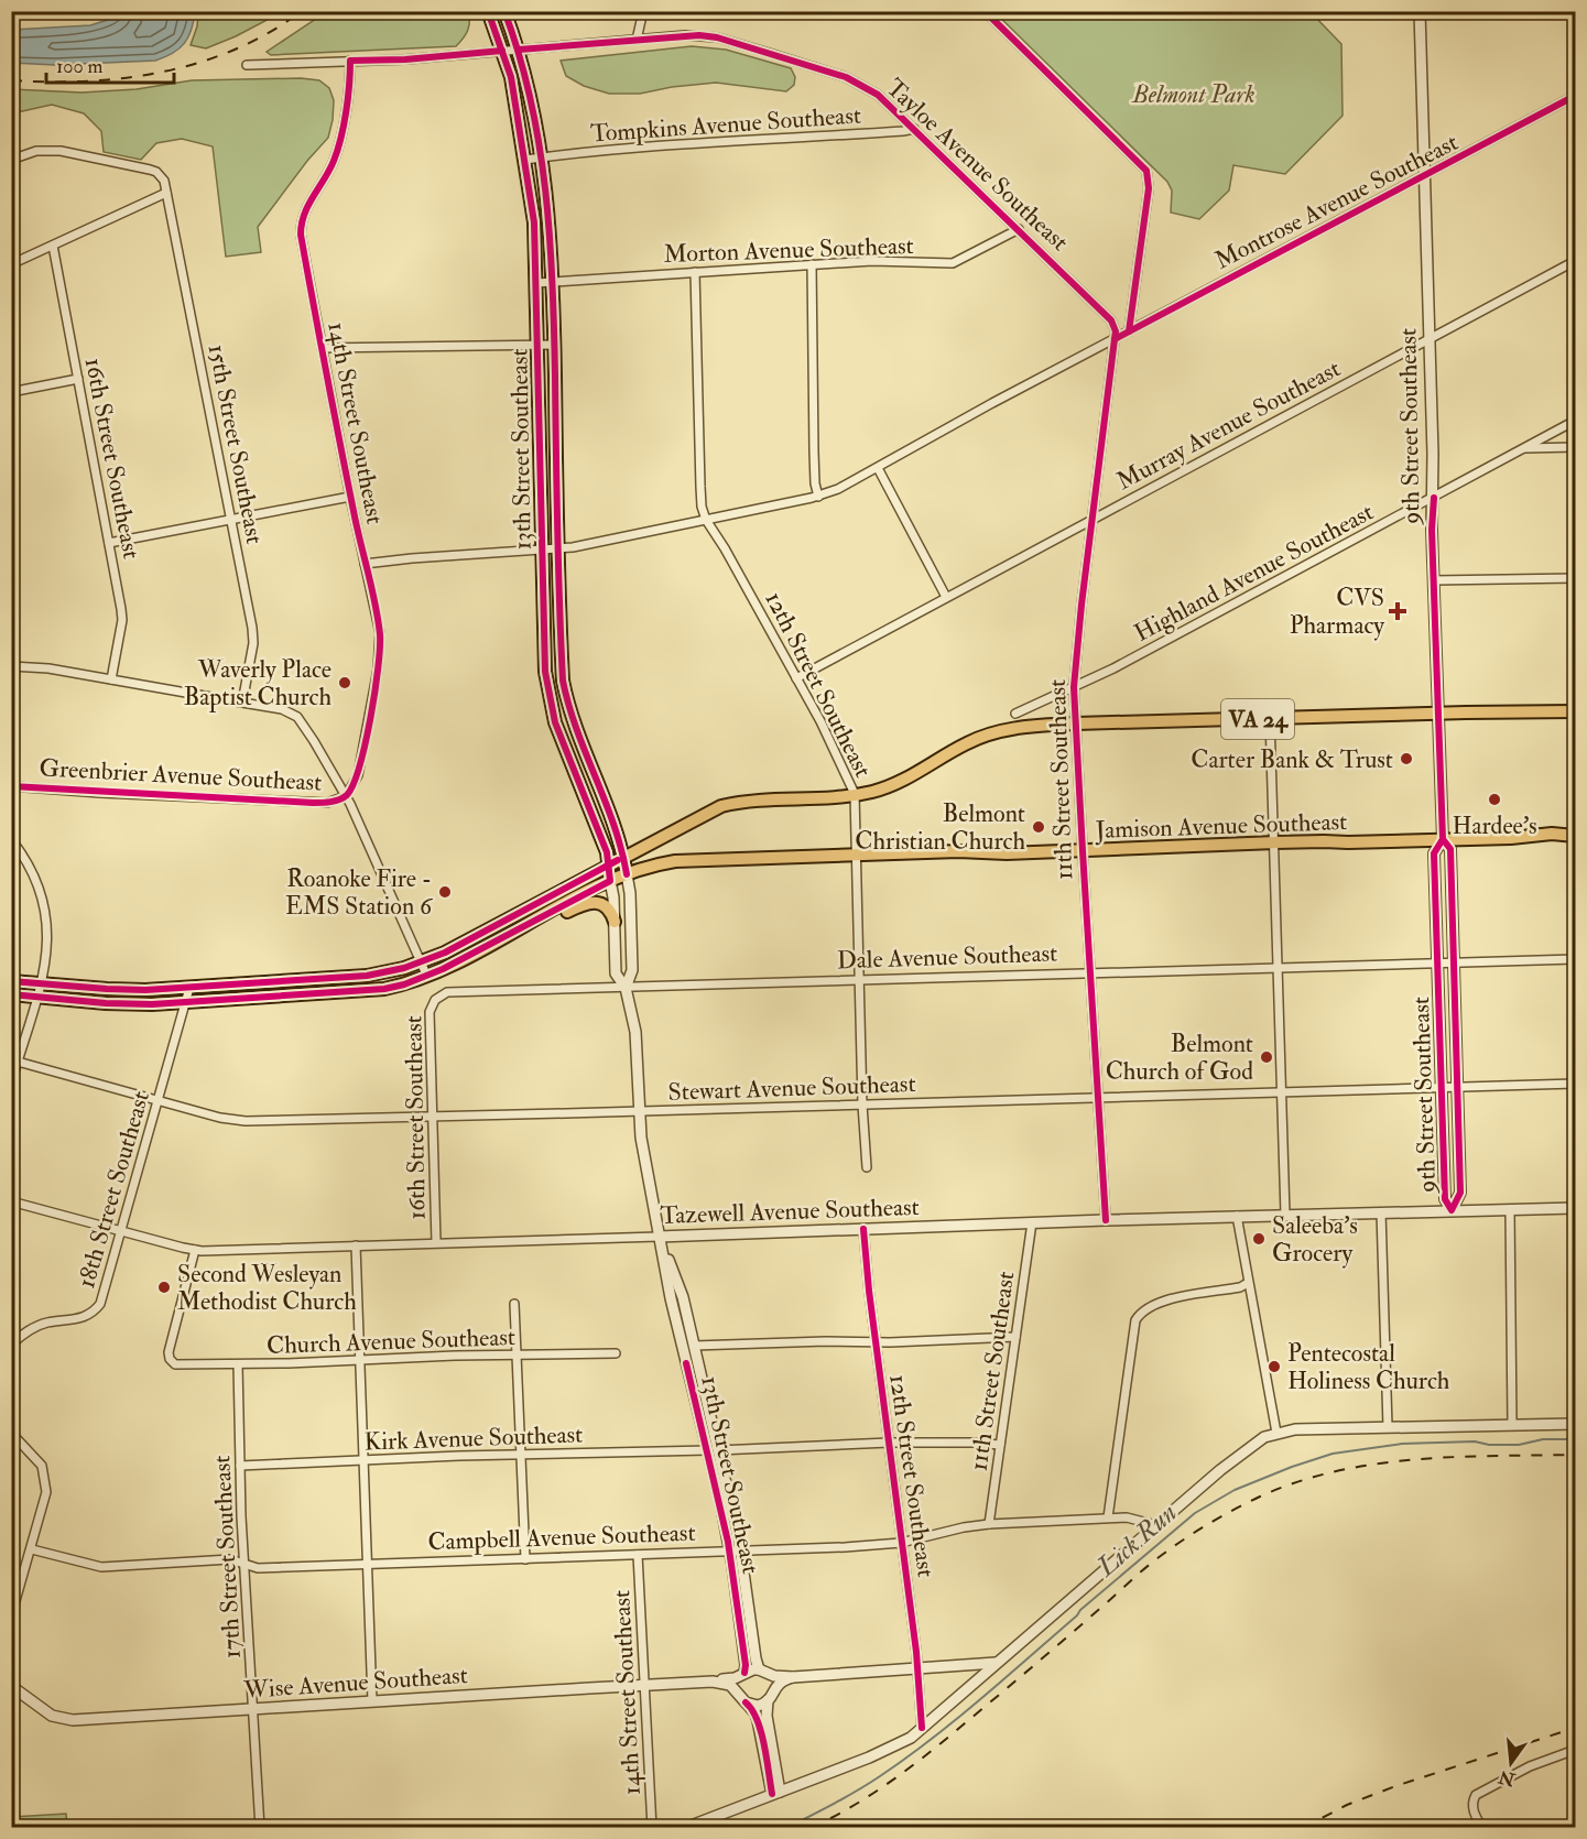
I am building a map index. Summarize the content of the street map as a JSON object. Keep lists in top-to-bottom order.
{
  "streets": {
    "main road": ["13th Street Southeast", "VA 24", "Jamison Avenue Southeast"],
    "street": [
      "Tompkins Avenue Southeast",
      "Tayloe Avenue Southeast",
      "Montrose Avenue Southeast",
      "Morton Avenue Southeast",
      "14th Street Southeast",
      "Murray Avenue Southeast",
      "9th Street Southeast",
      "15th Street Southeast",
      "16th Street Southeast",
      "Highland Avenue Southeast",
      "12th Street Southeast",
      "Greenbrier Avenue Southeast",
      "11th Street Southeast",
      "Dale Avenue Southeast",
      "Stewart Avenue Southeast",
      "18th Street Southeast",
      "Tazewell Avenue Southeast",
      "Church Avenue Southeast",
      "Kirk Avenue Southeast",
      "Campbell Avenue Southeast",
      "17th Street Southeast",
      "Wise Avenue Southeast"
    ]
  },
  "crossings": [
    ["Tompkins Avenue Southeast", "Tayloe Avenue Southeast"],
    ["Tompkins Avenue Southeast", "13th Street Southeast"],
    ["Tayloe Avenue Southeast", "Montrose Avenue Southeast"],
    ["Tayloe Avenue Southeast", "Morton Avenue Southeast"],
    ["Tayloe Avenue Southeast", "14th Street Southeast"],
    ["Tayloe Avenue Southeast", "13th Street Southeast"],
    ["Tayloe Avenue Southeast", "11th Street Southeast"],
    ["Montrose Avenue Southeast", "14th Street Southeast"],
    ["Montrose Avenue Southeast", "9th Street Southeast"],
    ["Montrose Avenue Southeast", "13th Street Southeast"],
    ["Montrose Avenue Southeast", "12th Street Southeast"],
    ["Montrose Avenue Southeast", "11th Street Southeast"],
    ["Morton Avenue Southeast", "13th Street Southeast"],
    ["Morton Avenue Southeast", "12th Street Southeast"],
    ["14th Street Southeast", "Greenbrier Avenue Southeast"],
    ["14th Street Southeast", "Campbell Avenue Southeast"],
    ["14th Street Southeast", "Wise Avenue Southeast"],
    ["Murray Avenue Southeast", "9th Street Southeast"],
    ["Murray Avenue Southeast", "12th Street Southeast"],
    ["Murray Avenue Southeast", "11th Street Southeast"],
    ["9th Street Southeast", "Highland Avenue Southeast"],
    ["9th Street Southeast", "VA 24"],
    ["9th Street Southeast", "Jamison Avenue Southeast"],
    ["9th Street Southeast", "Dale Avenue Southeast"],
    ["9th Street Southeast", "Stewart Avenue Southeast"],
    ["9th Street Southeast", "Tazewell Avenue Southeast"],
    ["13th Street Southeast", "VA 24"],
    ["13th Street Southeast", "Jamison Avenue Southeast"],
    ["13th Street Southeast", "Dale Avenue Southeast"],
    ["13th Street Southeast", "Stewart Avenue Southeast"],
    ["13th Street Southeast", "Tazewell Avenue Southeast"],
    ["13th Street Southeast", "Kirk Avenue Southeast"],
    ["13th Street Southeast", "Campbell Avenue Southeast"],
    ["13th Street Southeast", "Wise Avenue Southeast"],
    ["16th Street Southeast", "Dale Avenue Southeast"],
    ["16th Street Southeast", "Stewart Avenue Southeast"],
    ["16th Street Southeast", "Tazewell Avenue Southeast"],
    ["Highland Avenue Southeast", "11th Street Southeast"],
    ["12th Street Southeast", "VA 24"],
    ["12th Street Southeast", "Jamison Avenue Southeast"],
    ["12th Street Southeast", "Dale Avenue Southeast"],
    ["12th Street Southeast", "Stewart Avenue Southeast"],
    ["12th Street Southeast", "Tazewell Avenue Southeast"],
    ["12th Street Southeast", "Kirk Avenue Southeast"],
    ["12th Street Southeast", "Campbell Avenue Southeast"],
    ["12th Street Southeast", "Wise Avenue Southeast"],
    ["VA 24", "11th Street Southeast"],
    ["VA 24", "18th Street Southeast"],
    ["11th Street Southeast", "Jamison Avenue Southeast"],
    ["11th Street Southeast", "Dale Avenue Southeast"],
    ["11th Street Southeast", "Stewart Avenue Southeast"],
    ["11th Street Southeast", "Tazewell Avenue Southeast"],
    ["11th Street Southeast", "Kirk Avenue Southeast"],
    ["11th Street Southeast", "Campbell Avenue Southeast"],
    ["Jamison Avenue Southeast", "18th Street Southeast"],
    ["Stewart Avenue Southeast", "18th Street Southeast"],
    ["18th Street Southeast", "Tazewell Avenue Southeast"],
    ["Tazewell Avenue Southeast", "Church Avenue Southeast"],
    ["Church Avenue Southeast", "17th Street Southeast"],
    ["Kirk Avenue Southeast", "17th Street Southeast"],
    ["Campbell Avenue Southeast", "17th Street Southeast"],
    ["17th Street Southeast", "Wise Avenue Southeast"]
  ],
  "water": ["Lick Run"],
  "parks": ["Belmont Park"],
  "places": {
    "health": ["CVS Pharmacy"],
    "other": [
      "Waverly Place Baptist Church",
      "Carter Bank & Trust",
      "Hardee's",
      "Belmont Christian Church",
      "Roanoke Fire - EMS Station 6",
      "Belmont Church of God",
      "Saleeba's Grocery",
      "Second Wesleyan Methodist Church",
      "Pentecostal Holiness Church"
    ]
  },
  "scale_bar": "100 m",
  "north": "bottom"
}
